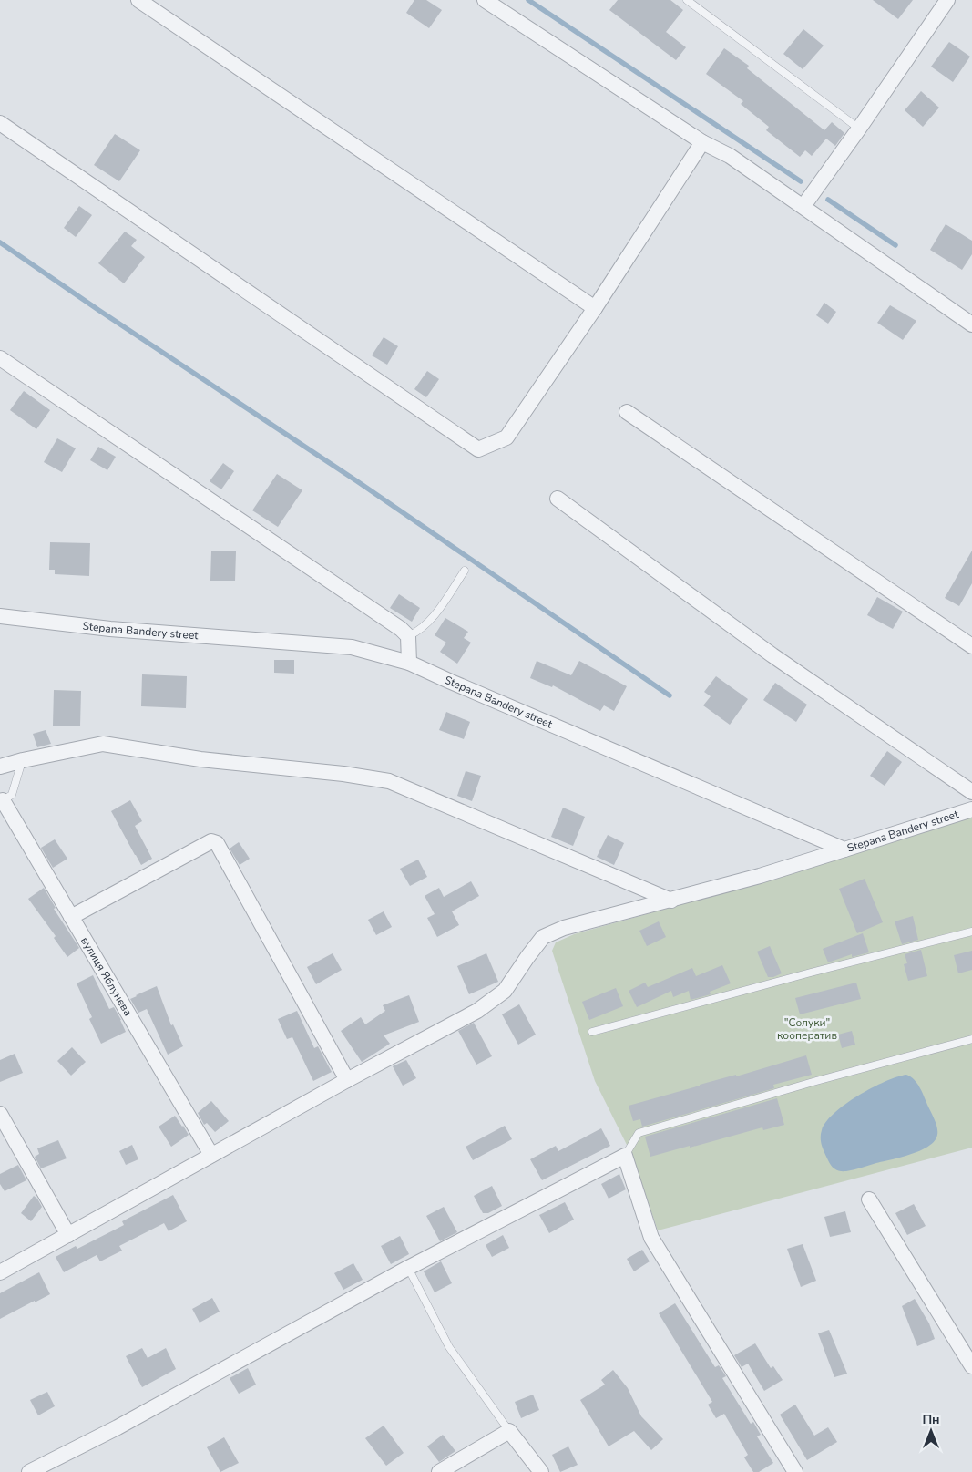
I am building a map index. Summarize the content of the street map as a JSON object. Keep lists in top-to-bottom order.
{
  "streets": {
    "street": ["Stepana Bandery street", "вулиця Яблунева"]
  },
  "parks": ["\"Солуки\" кооператив"],
  "north": "top"
}
